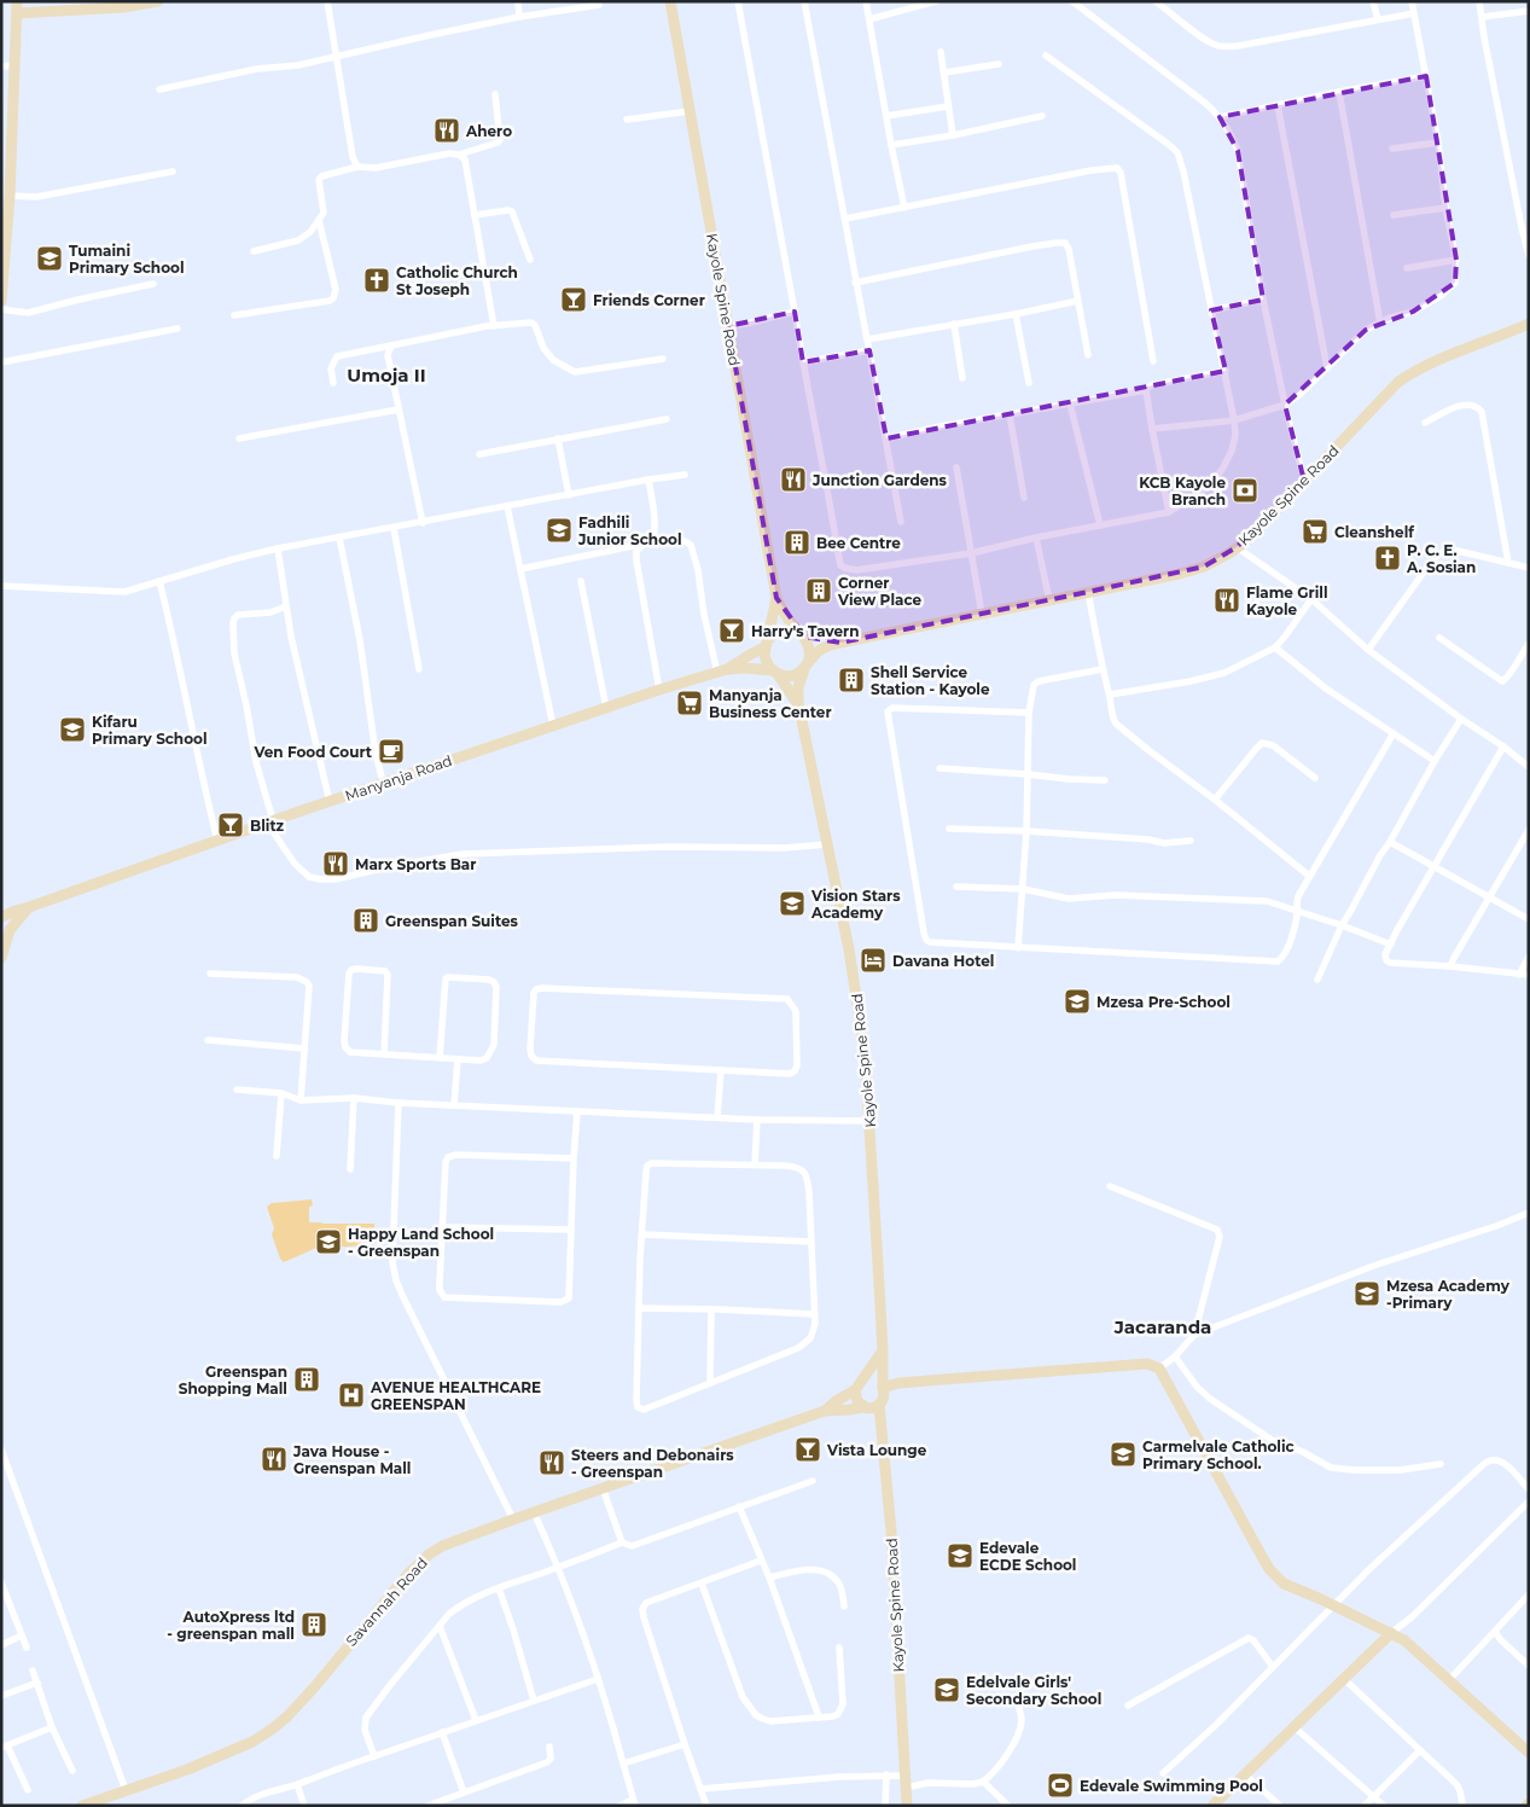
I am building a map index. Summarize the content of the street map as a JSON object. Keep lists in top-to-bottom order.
{
  "streets": {
    "main road": ["Kayole Spine Road", "Manyanja Road", "Savannah Road"]
  },
  "crossings": [
    ["Kayole Spine Road", "Savannah Road"]
  ],
  "districts": ["Umoja II", "Jacaranda"],
  "places": {
    "restaurant": [
      "Ahero",
      "Junction Gardens",
      "Flame Grill Kayole",
      "Marx Sports Bar",
      "Java House - Greenspan Mall",
      "Steers and Debonairs - Greenspan"
    ],
    "school or university": [
      "Tumaini Primary School",
      "Fadhili Junior School",
      "Kifaru Primary School",
      "Vision Stars Academy",
      "Mzesa Pre-School",
      "Happy Land School - Greenspan",
      "Mzesa Academy -Primary",
      "Carmelvale Catholic Primary School.",
      "Edevale ECDE School",
      "Edelvale Girls' Secondary School"
    ],
    "church": ["Catholic Church St Joseph", "P. C. E. A. Sosian"],
    "bar": [
      "Friends Corner",
      "Harry's Tavern",
      "Blitz",
      "Vista Lounge"
    ],
    "bank": ["KCB Kayole Branch"],
    "supermarket": ["Cleanshelf", "Manyanja Business Center"],
    "building": [
      "Bee Centre",
      "Corner View Place",
      "Shell Service Station - Kayole",
      "Greenspan Suites",
      "Greenspan Shopping Mall",
      "AutoXpress ltd - greenspan mall"
    ],
    "cafe": ["Ven Food Court"],
    "hotel": ["Davana Hotel"],
    "hospital": ["AVENUE HEALTHCARE GREENSPAN"],
    "sports": ["Edevale Swimming Pool"]
  }
}
